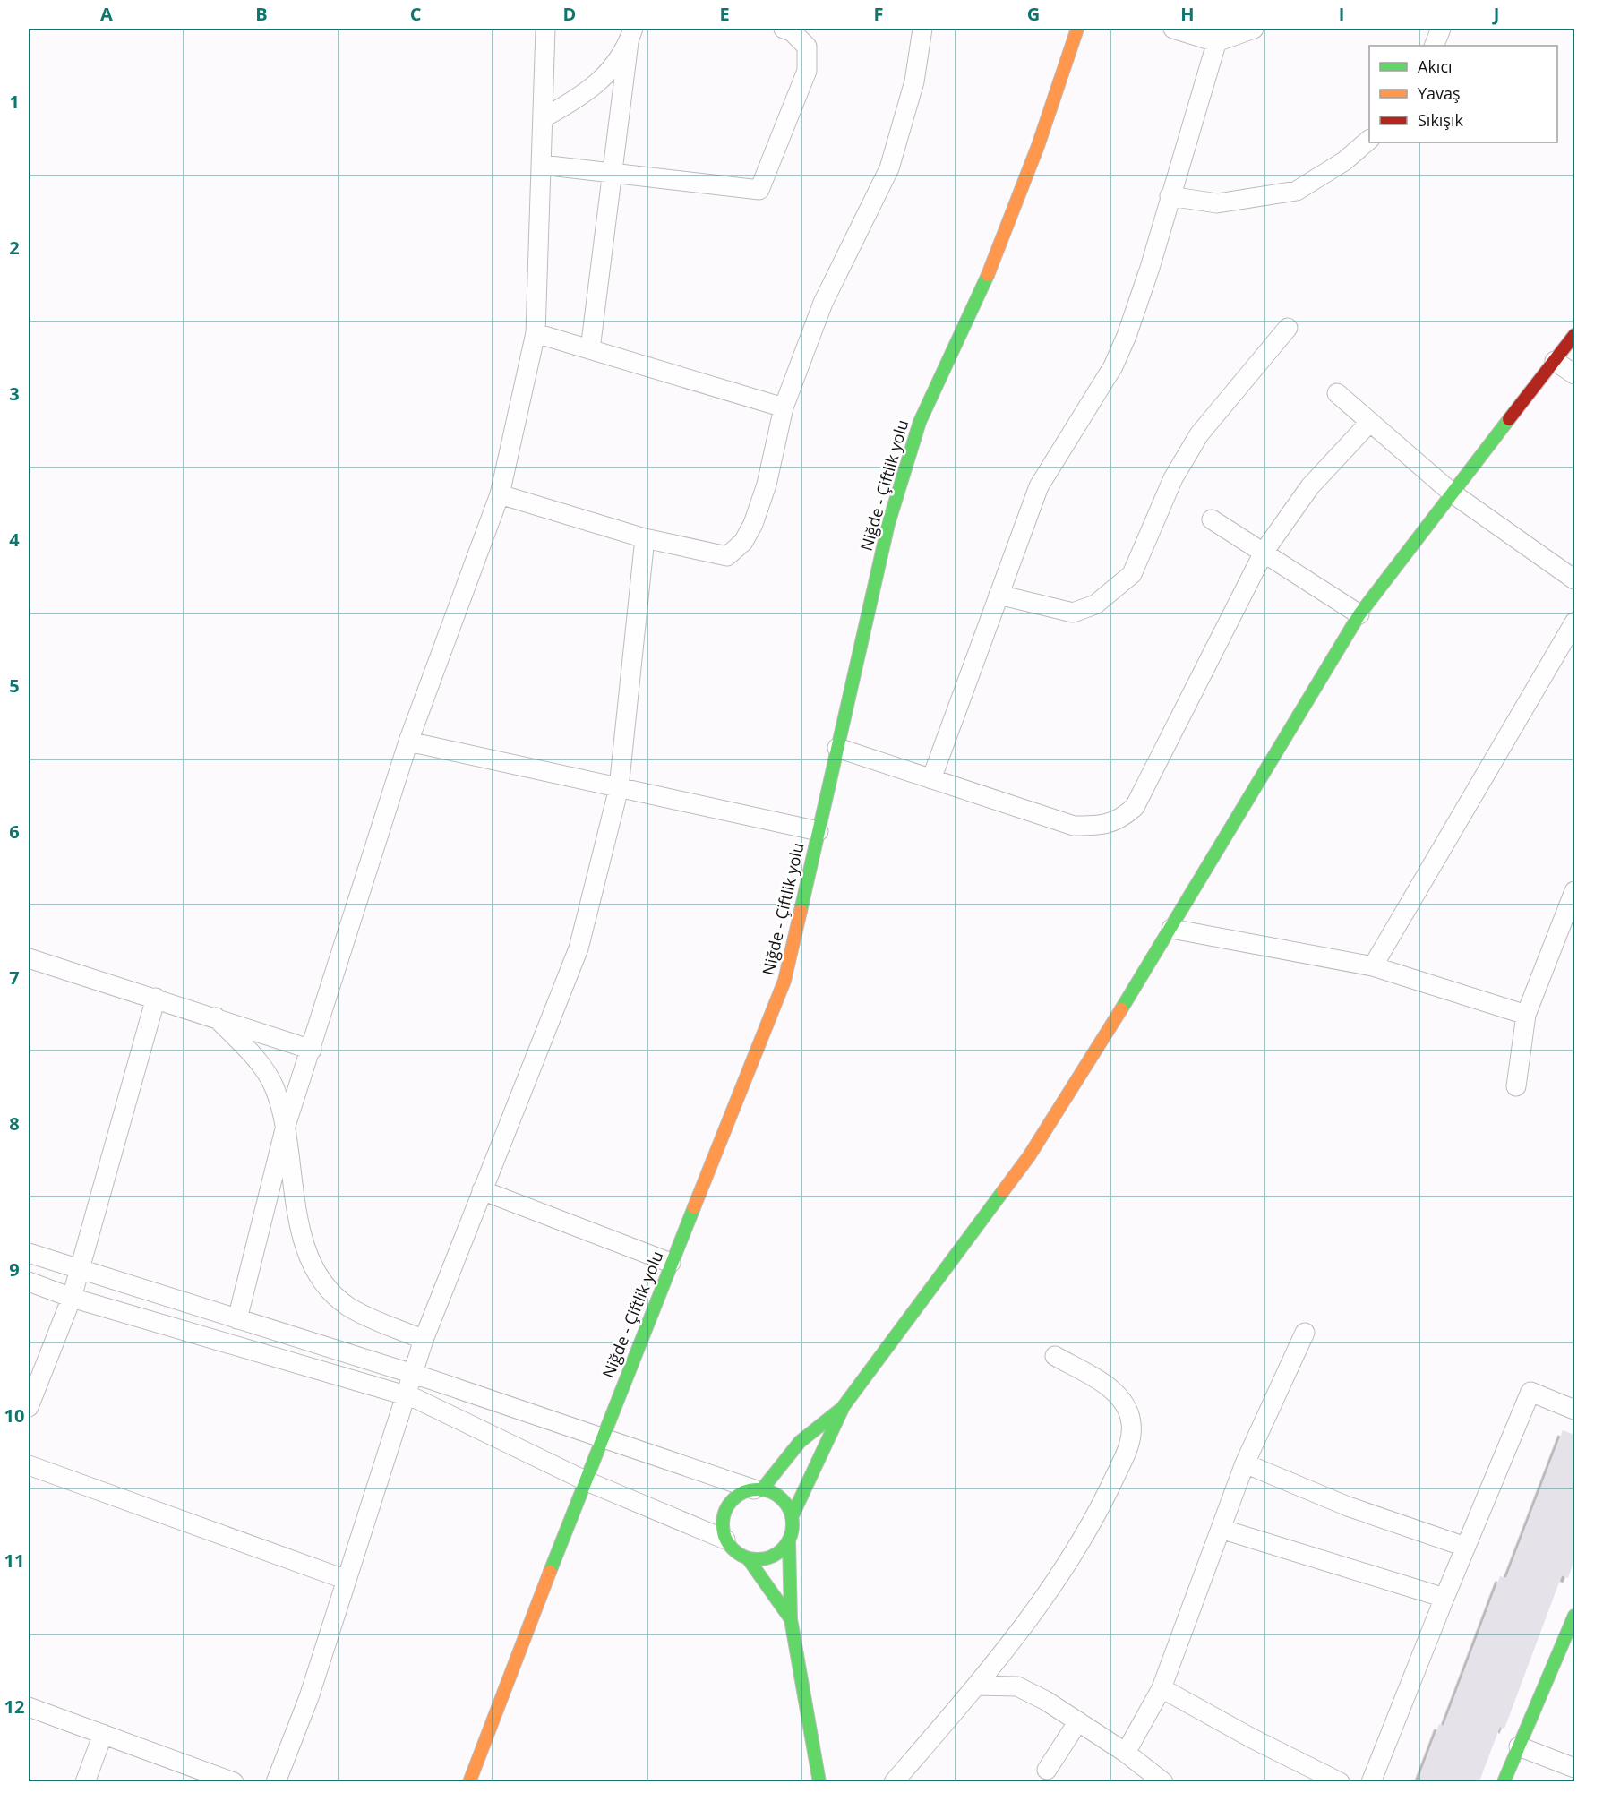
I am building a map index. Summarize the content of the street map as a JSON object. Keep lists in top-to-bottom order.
{
  "streets": {
    "street": ["Niğde - Çiftlik yolu"]
  },
  "legend": ["Akıcı", "Yavaş", "Sıkışık"],
  "grid": {
    "columns": [
      "A",
      "B",
      "C",
      "D",
      "E",
      "F",
      "G",
      "H",
      "I",
      "J"
    ],
    "rows": [
      "1",
      "2",
      "3",
      "4",
      "5",
      "6",
      "7",
      "8",
      "9",
      "10",
      "11",
      "12"
    ]
  }
}
